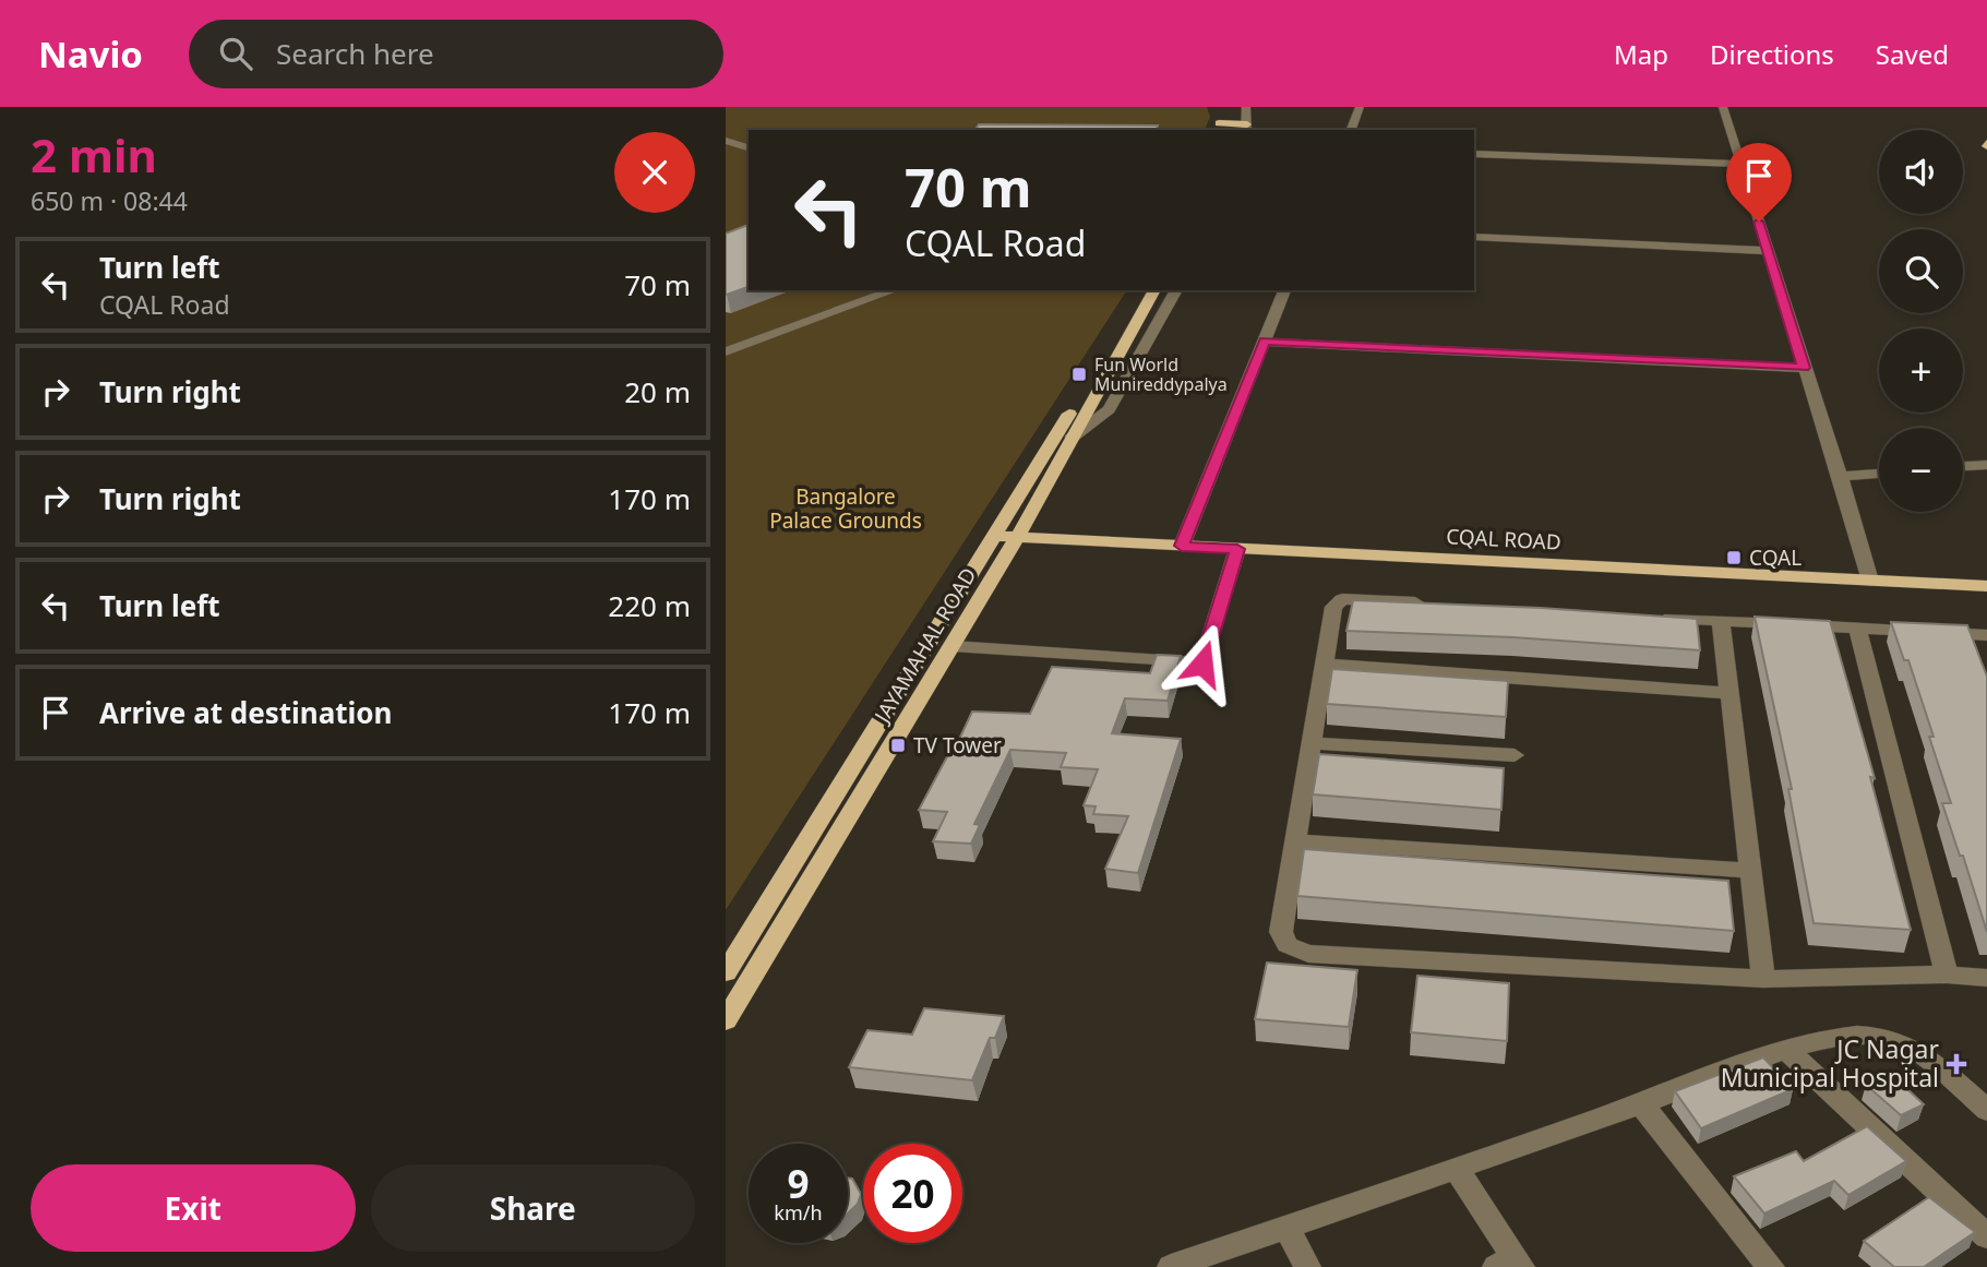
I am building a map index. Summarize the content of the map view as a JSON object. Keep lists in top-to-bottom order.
{
  "streets": {
    "main road": ["CQAL ROAD", "JAYAMAHAL ROAD"]
  },
  "crossings": [
    ["CQAL ROAD", "JAYAMAHAL ROAD"]
  ],
  "parks": ["Bangalore Palace Grounds"],
  "places": {
    "transit": ["Fun World Munireddypalya", "CQAL", "TV Tower"],
    "health": ["JC Nagar Municipal Hospital"]
  },
  "page": {
    "header": "Navio",
    "search": "Search here",
    "nav": ["Map", "Directions", "Saved"],
    "heading": ["2 min", "650 m · 08:44"],
    "map_buttons": ["+", "−"],
    "turn": ["70 m", "CQAL Road"],
    "list": [
      {
        "name": "Turn left",
        "note": "CQAL Road",
        "value": "70 m"
      },
      {
        "name": "Turn right",
        "value": "20 m"
      },
      {
        "name": "Turn right",
        "value": "170 m"
      },
      {
        "name": "Turn left",
        "value": "220 m"
      },
      {
        "name": "Arrive at destination",
        "value": "170 m"
      }
    ],
    "speed": "9 km/h",
    "limit": "20",
    "buttons": ["Exit", "Share"]
  }
}
